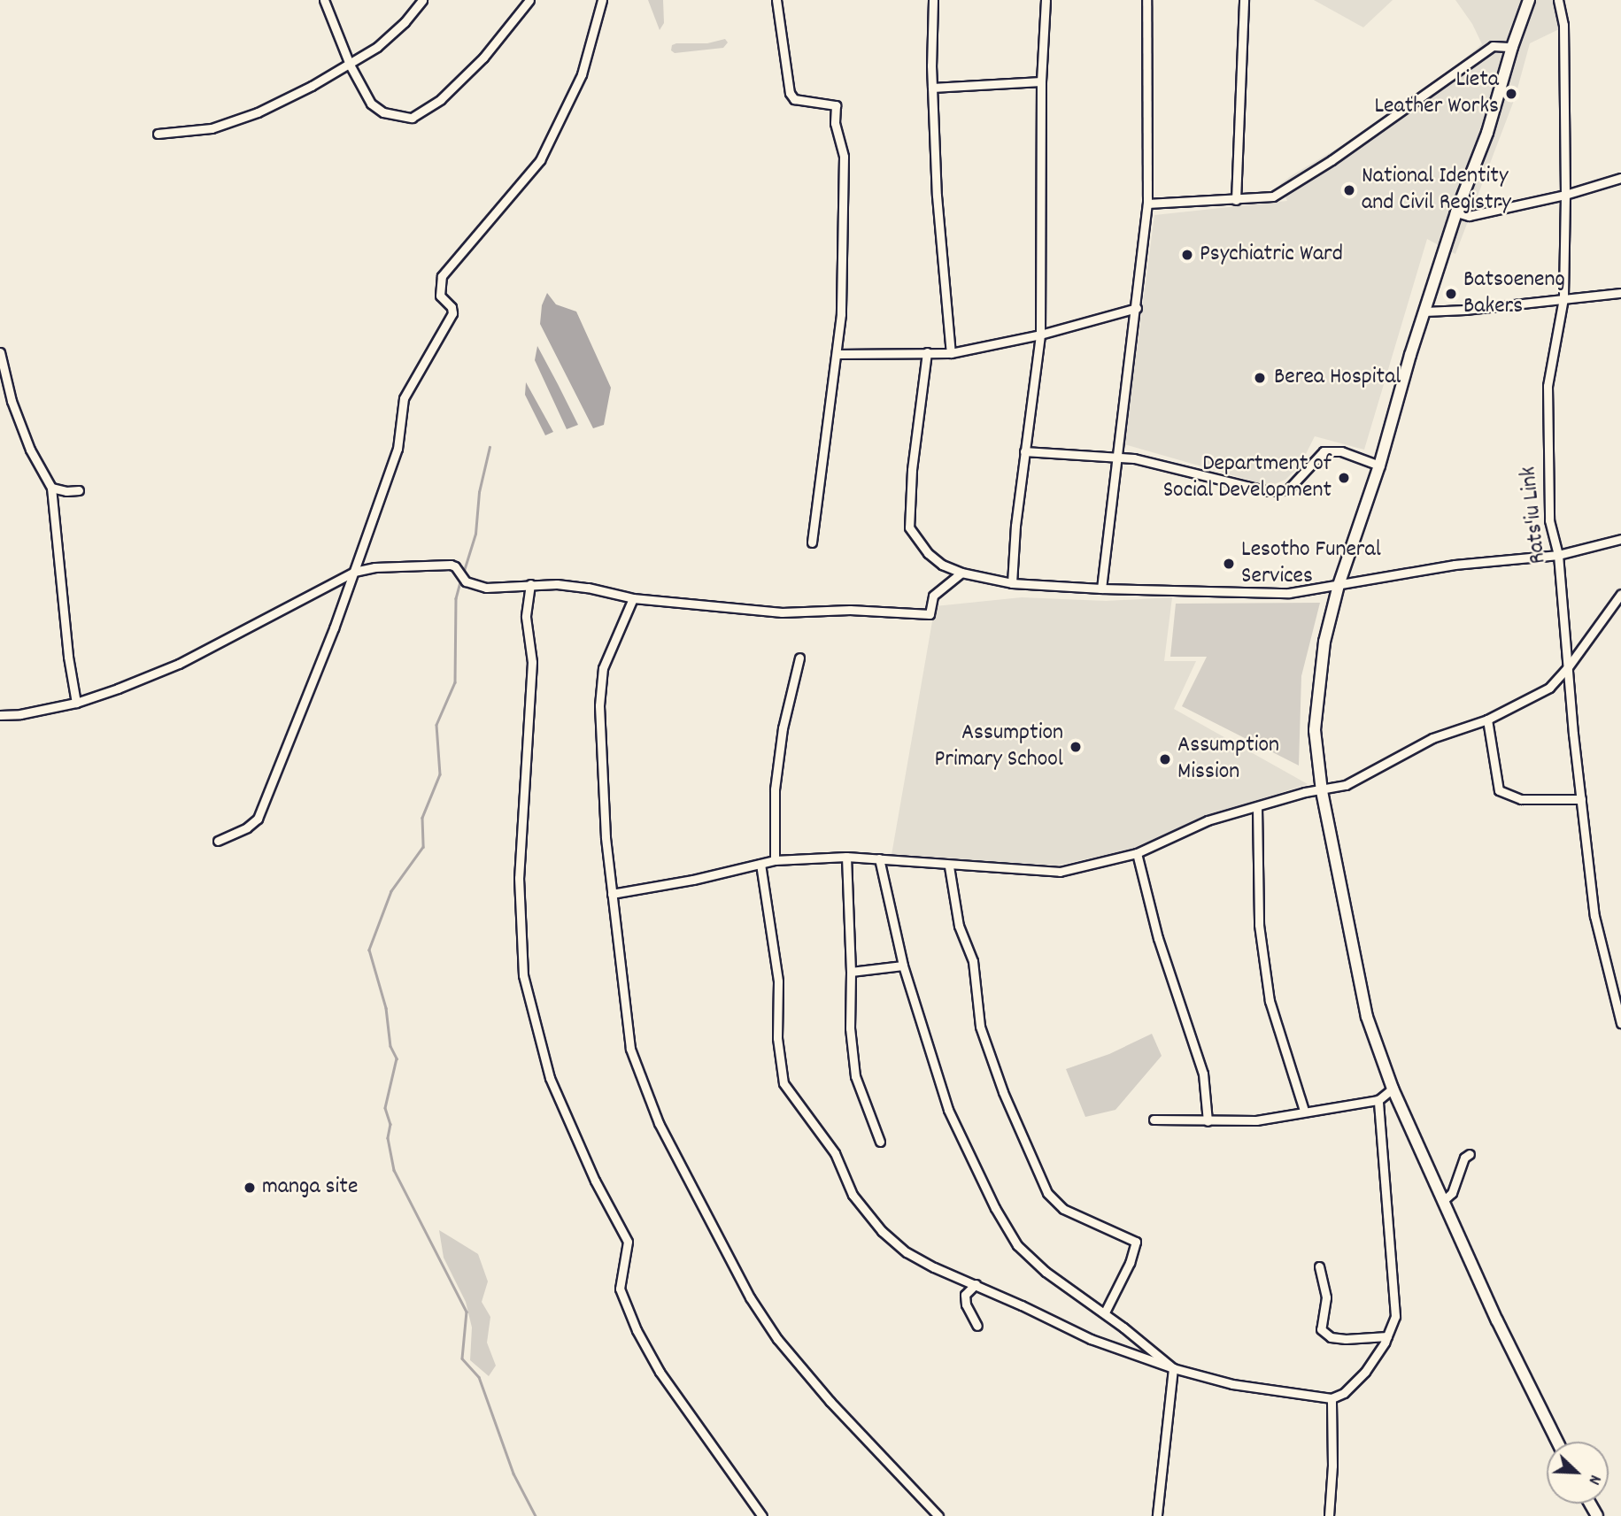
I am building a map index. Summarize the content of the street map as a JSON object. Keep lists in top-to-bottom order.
{
  "streets": {
    "street": ["Rats'iu Link"]
  },
  "places": [
    "Lieta Leather Works",
    "National Identity and Civil Registry",
    "Psychiatric Ward",
    "Batsoeneng Bakers",
    "Berea Hospital",
    "Department of Social Development",
    "Lesotho Funeral Services",
    "Assumption Primary School",
    "Assumption Mission",
    "manga site"
  ],
  "north": "bottom right"
}
